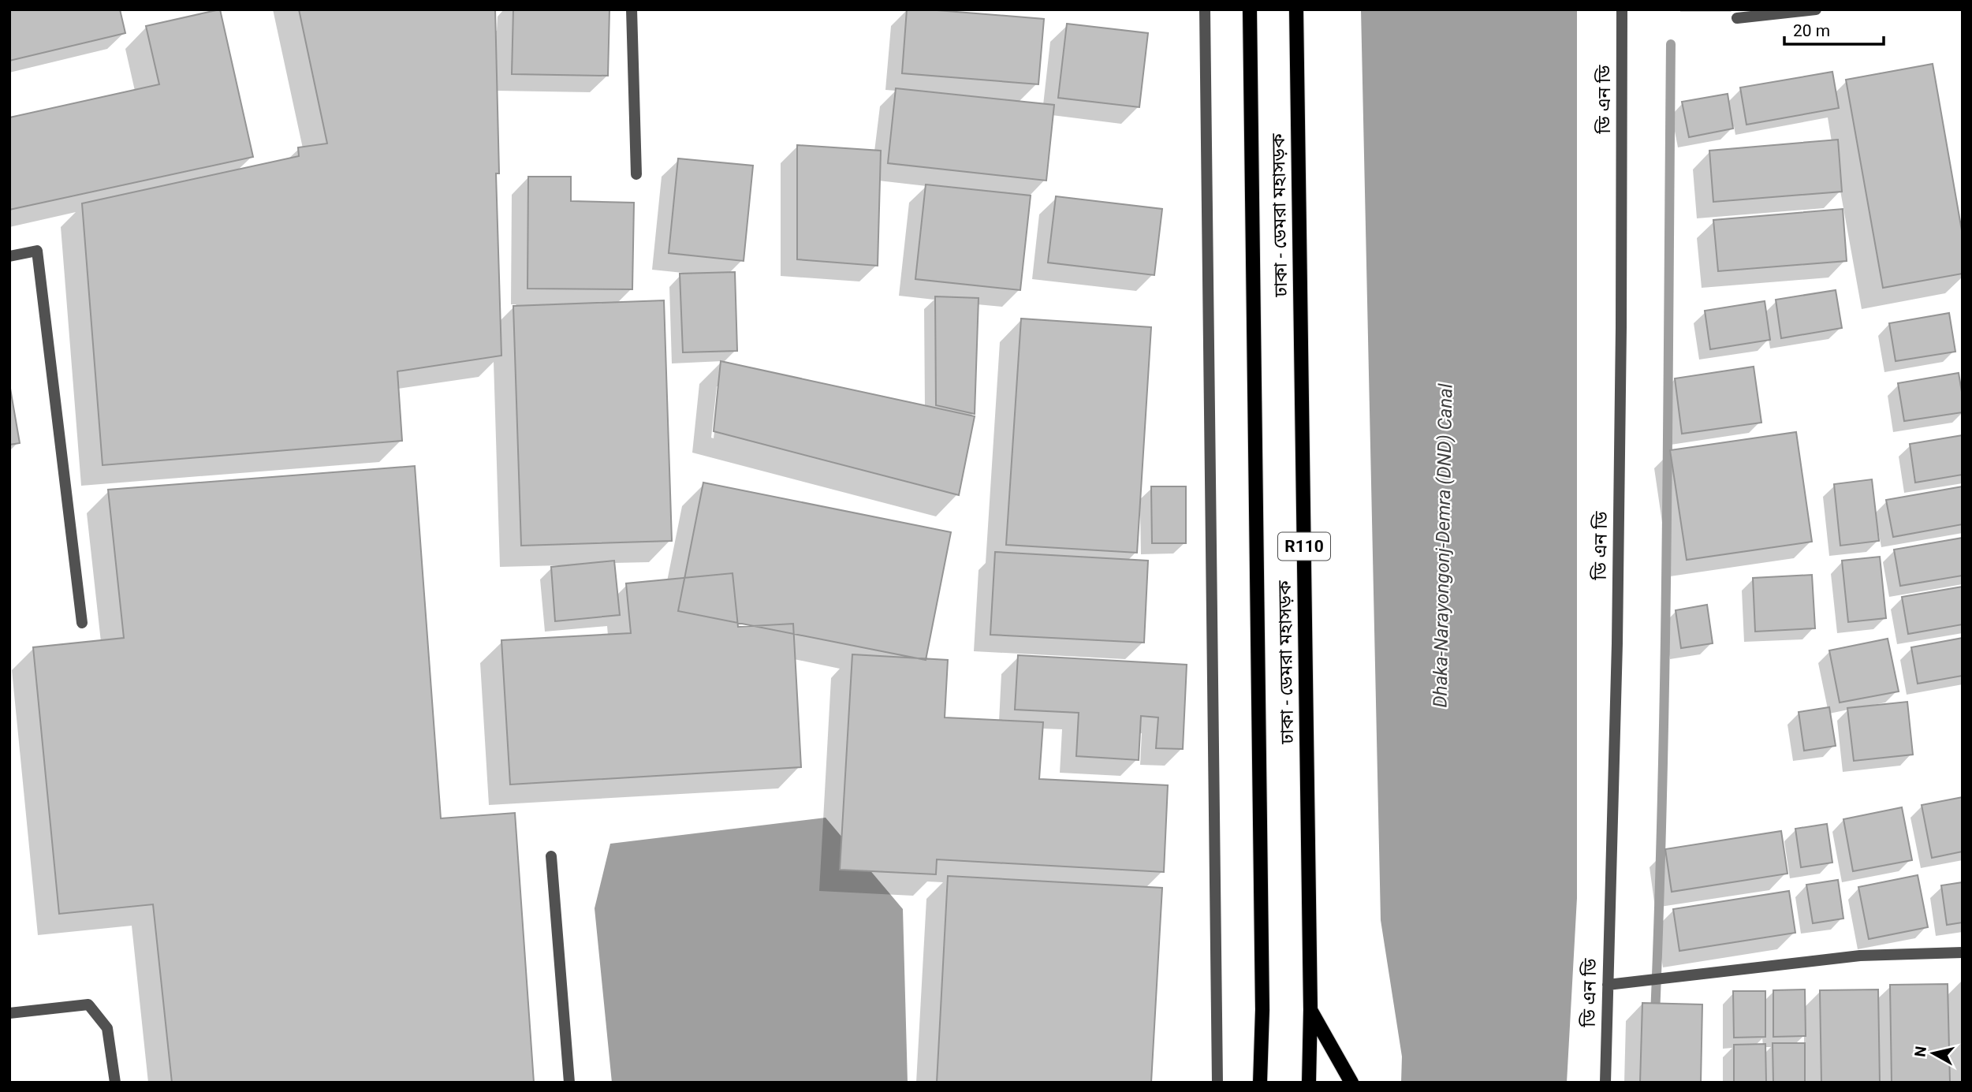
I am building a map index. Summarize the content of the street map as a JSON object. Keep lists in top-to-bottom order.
{
  "streets": {
    "main road": ["ঢাকা - ডেমরা মহাসড়ক", "R110"],
    "street": ["ডি এন ডি"]
  },
  "water": ["Dhaka-Narayongonj-Demra (DND) Canal"],
  "scale_bar": "20 m",
  "north": "left"
}
